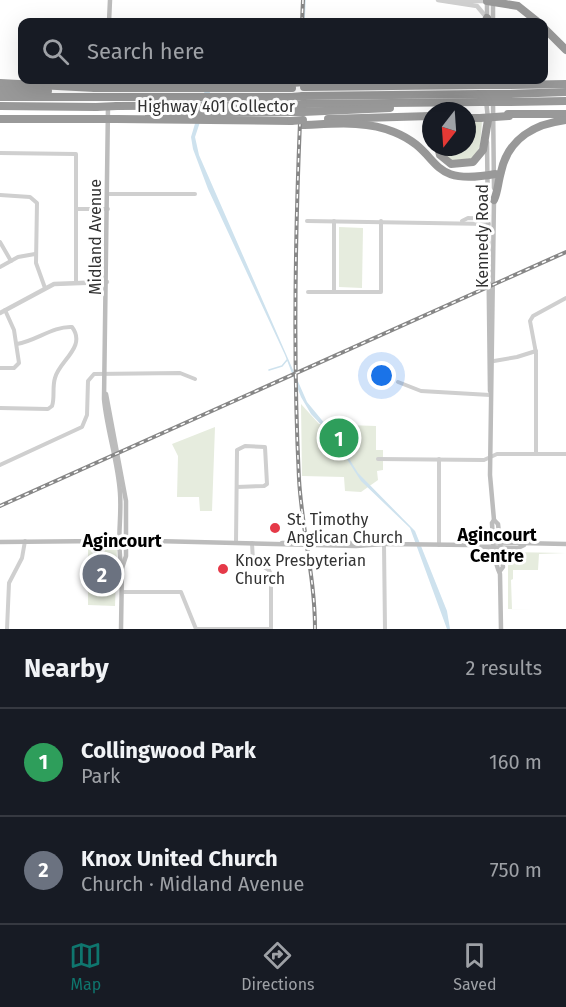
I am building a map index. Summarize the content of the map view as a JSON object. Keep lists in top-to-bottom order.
{
  "streets": {
    "highway": ["Highway 401 Collector"],
    "main road": ["Kennedy Road", "Midland Avenue"]
  },
  "crossings": [
    ["Highway 401 Collector", "Kennedy Road"]
  ],
  "districts": ["Agincourt Centre", "Agincourt"],
  "places": ["St. Timothy Anglican Church", "Knox Presbyterian Church"],
  "north": "bottom",
  "page": {
    "search": "Search here",
    "pins": ["1", "2"],
    "heading": ["Nearby", "2 results"],
    "list": [
      {
        "mark": "1",
        "name": "Collingwood Park",
        "note": "Park",
        "value": "160 m"
      },
      {
        "mark": "2",
        "name": "Knox United Church",
        "note": "Church · Midland Avenue",
        "value": "750 m"
      }
    ],
    "nav": ["Map", "Directions", "Saved"]
  }
}
